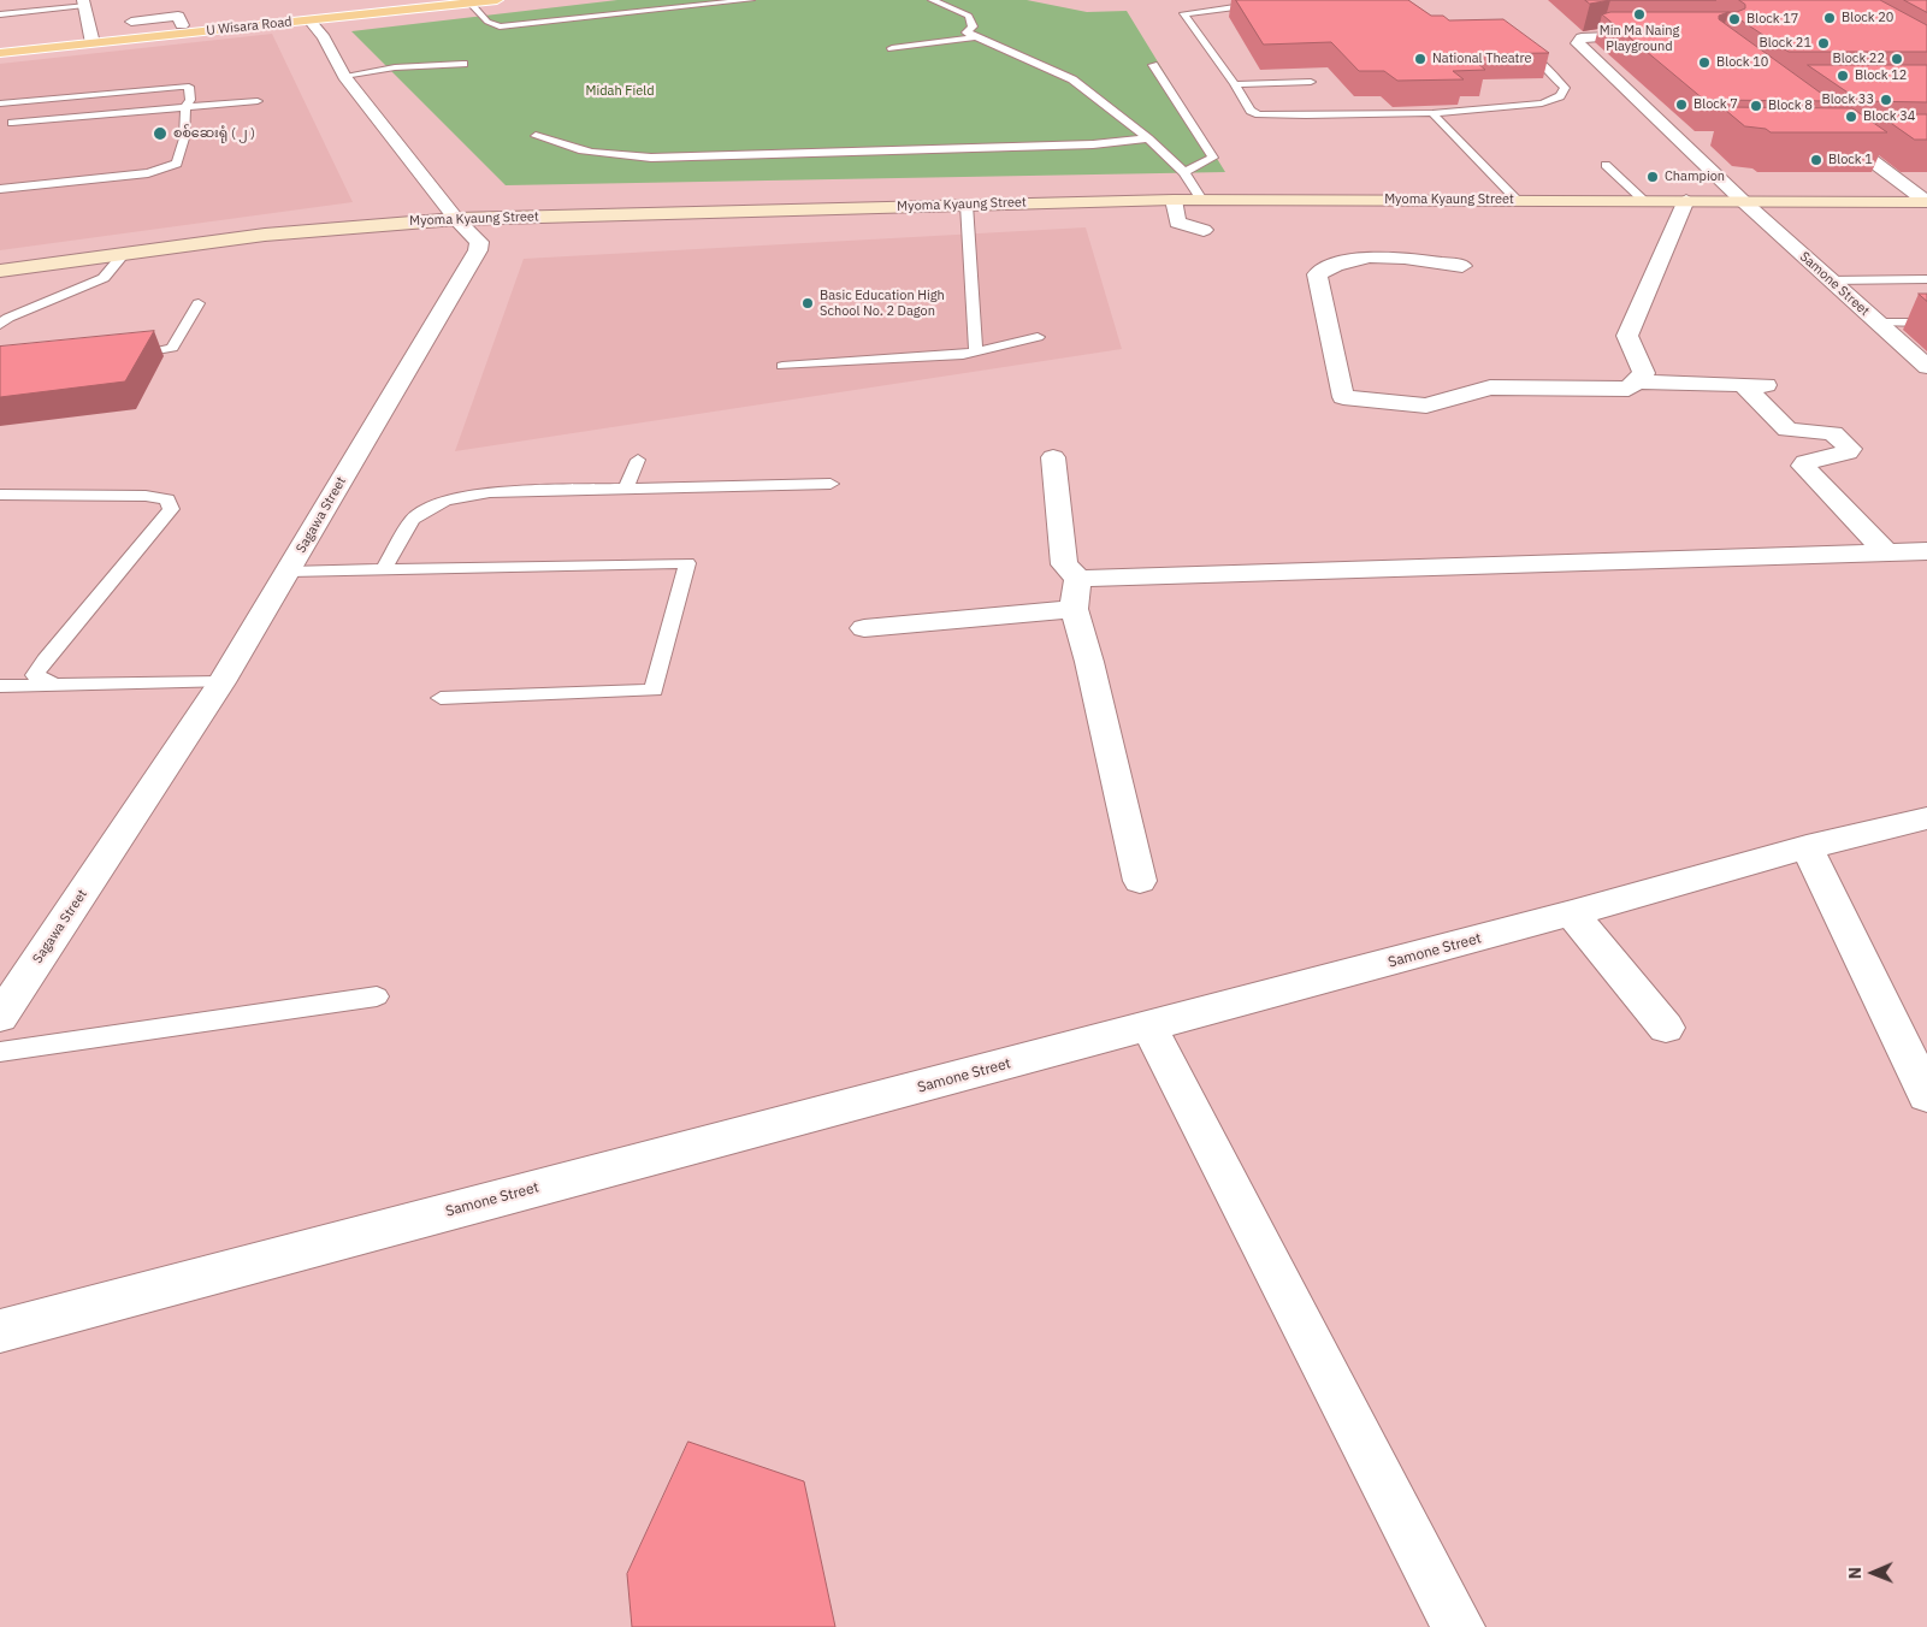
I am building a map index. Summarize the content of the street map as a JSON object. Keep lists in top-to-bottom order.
{
  "streets": {
    "main road": ["U Wisara Road", "Myoma Kyaung Street"],
    "street": ["Samone Street", "Sagawa Street"]
  },
  "crossings": [
    ["U Wisara Road", "Sagawa Street"],
    ["Myoma Kyaung Street", "Samone Street"],
    ["Myoma Kyaung Street", "Sagawa Street"]
  ],
  "parks": ["Midah Field"],
  "places": [
    "Min Ma Naing Playground",
    "Block 20",
    "Block 17",
    "Block 21",
    "National Theatre",
    "Block 22",
    "Block 10",
    "Block 12",
    "Block 33",
    "Block 7",
    "Block 8",
    "Block 34",
    "စစ်ဆေးရုံ ( ၂ )",
    "Block 1",
    "Champion",
    "Basic Education High School No. 2 Dagon"
  ],
  "north": "left"
}
